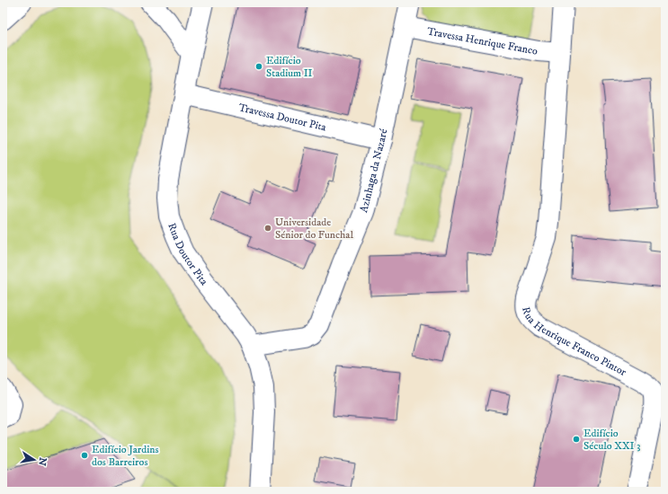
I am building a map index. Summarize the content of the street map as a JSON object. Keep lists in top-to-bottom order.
{
  "streets": {
    "street": [
      "Travessa Henrique Franco",
      "Travessa Doutor Pita",
      "Azinhaga da Nazaré",
      "Rua Doutor Pita",
      "Rua Henrique Franco Pintor"
    ]
  },
  "crossings": [
    ["Travessa Henrique Franco", "Azinhaga da Nazaré"],
    ["Travessa Henrique Franco", "Rua Henrique Franco Pintor"],
    ["Travessa Doutor Pita", "Azinhaga da Nazaré"],
    ["Travessa Doutor Pita", "Rua Doutor Pita"],
    ["Azinhaga da Nazaré", "Rua Doutor Pita"]
  ],
  "places": [
    "Edifício Stadium II",
    "Universidade Sénior do Funchal",
    "Edifício Século XXI 3",
    "Edifício Jardins dos Barreiros"
  ],
  "north": "right"
}
